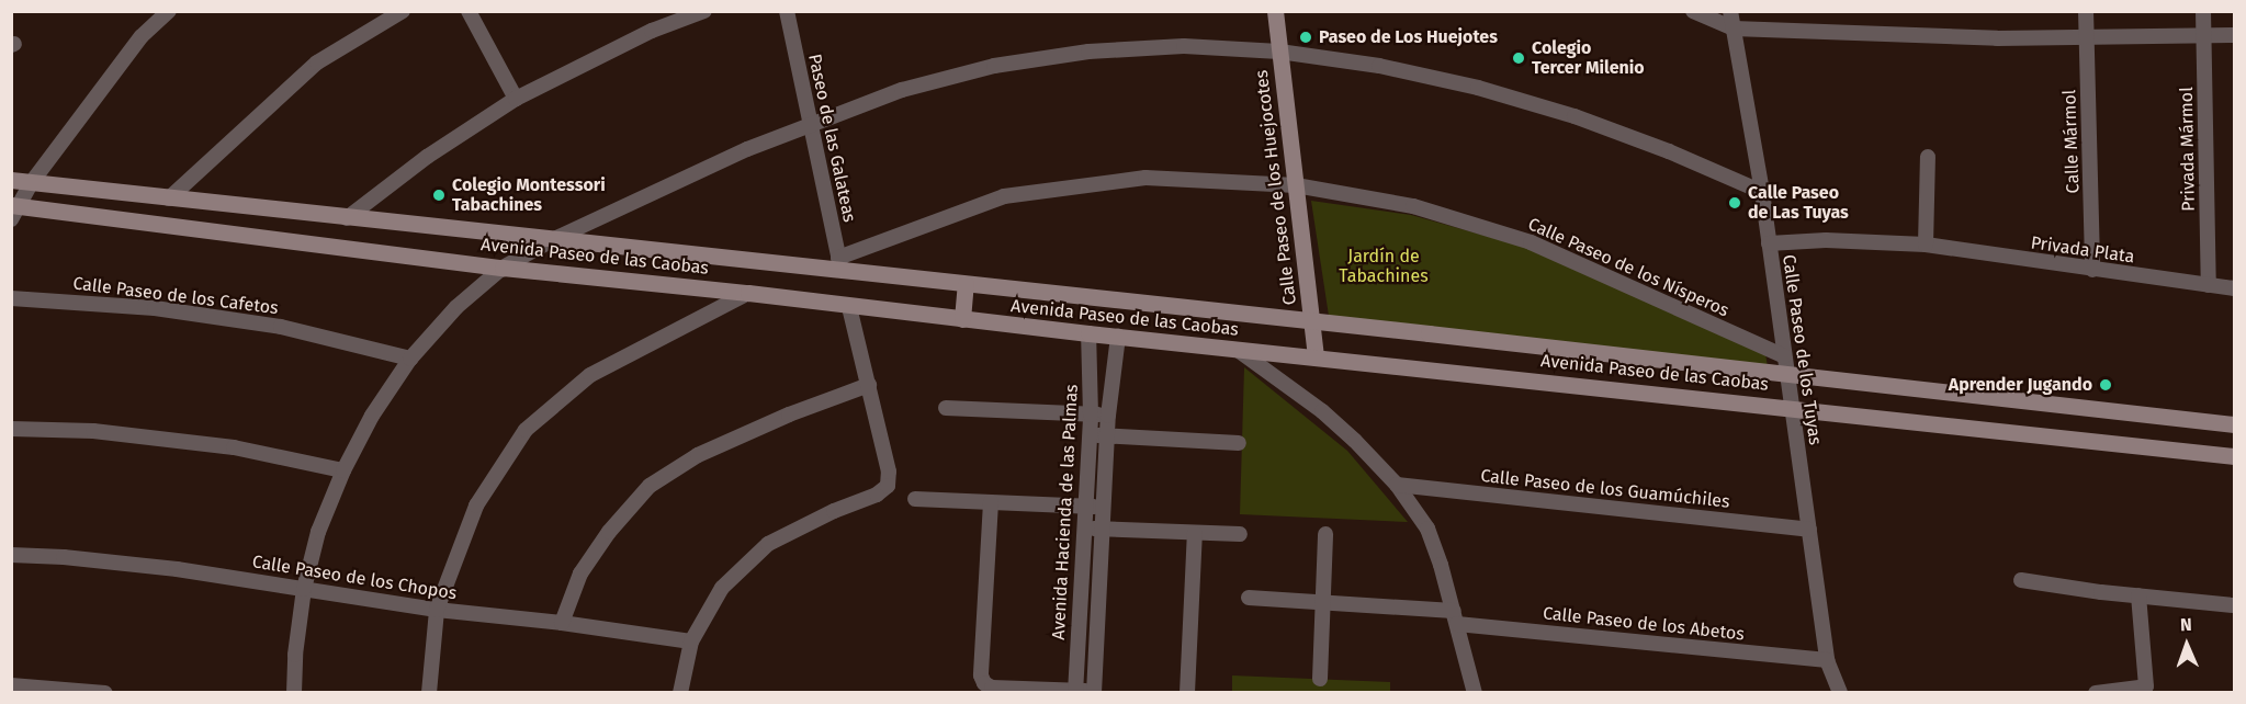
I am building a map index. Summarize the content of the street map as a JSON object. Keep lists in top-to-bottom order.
{
  "streets": {
    "main road": ["Calle Paseo de los Huejocotes", "Avenida Paseo de las Caobas"],
    "street": [
      "Paseo de las Galateas",
      "Calle Mármol",
      "Privada Mármol",
      "Privada Plata",
      "Calle Paseo de los Nísperos",
      "Calle Paseo de los Cafetos",
      "Calle Paseo de los Tuyas",
      "Calle Paseo de los Guamúchiles",
      "Avenida Hacienda de las Palmas",
      "Calle Paseo de los Chopos",
      "Calle Paseo de los Abetos"
    ]
  },
  "crossings": [
    ["Paseo de las Galateas", "Avenida Paseo de las Caobas"],
    ["Paseo de las Galateas", "Calle Paseo de los Nísperos"],
    ["Calle Mármol", "Privada Plata"],
    ["Privada Mármol", "Privada Plata"],
    ["Calle Paseo de los Huejocotes", "Avenida Paseo de las Caobas"],
    ["Calle Paseo de los Huejocotes", "Calle Paseo de los Nísperos"],
    ["Privada Plata", "Calle Paseo de los Tuyas"],
    ["Avenida Paseo de las Caobas", "Calle Paseo de los Nísperos"],
    ["Avenida Paseo de las Caobas", "Calle Paseo de los Tuyas"],
    ["Avenida Paseo de las Caobas", "Avenida Hacienda de las Palmas"],
    ["Calle Paseo de los Nísperos", "Calle Paseo de los Tuyas"],
    ["Calle Paseo de los Tuyas", "Calle Paseo de los Guamúchiles"],
    ["Calle Paseo de los Tuyas", "Calle Paseo de los Abetos"]
  ],
  "parks": ["Jardín de Tabachines"],
  "places": [
    "Paseo de Los Huejotes",
    "Colegio Tercer Milenio",
    "Colegio Montessori Tabachines",
    "Calle Paseo de Las Tuyas",
    "Aprender Jugando"
  ],
  "north": "top"
}
